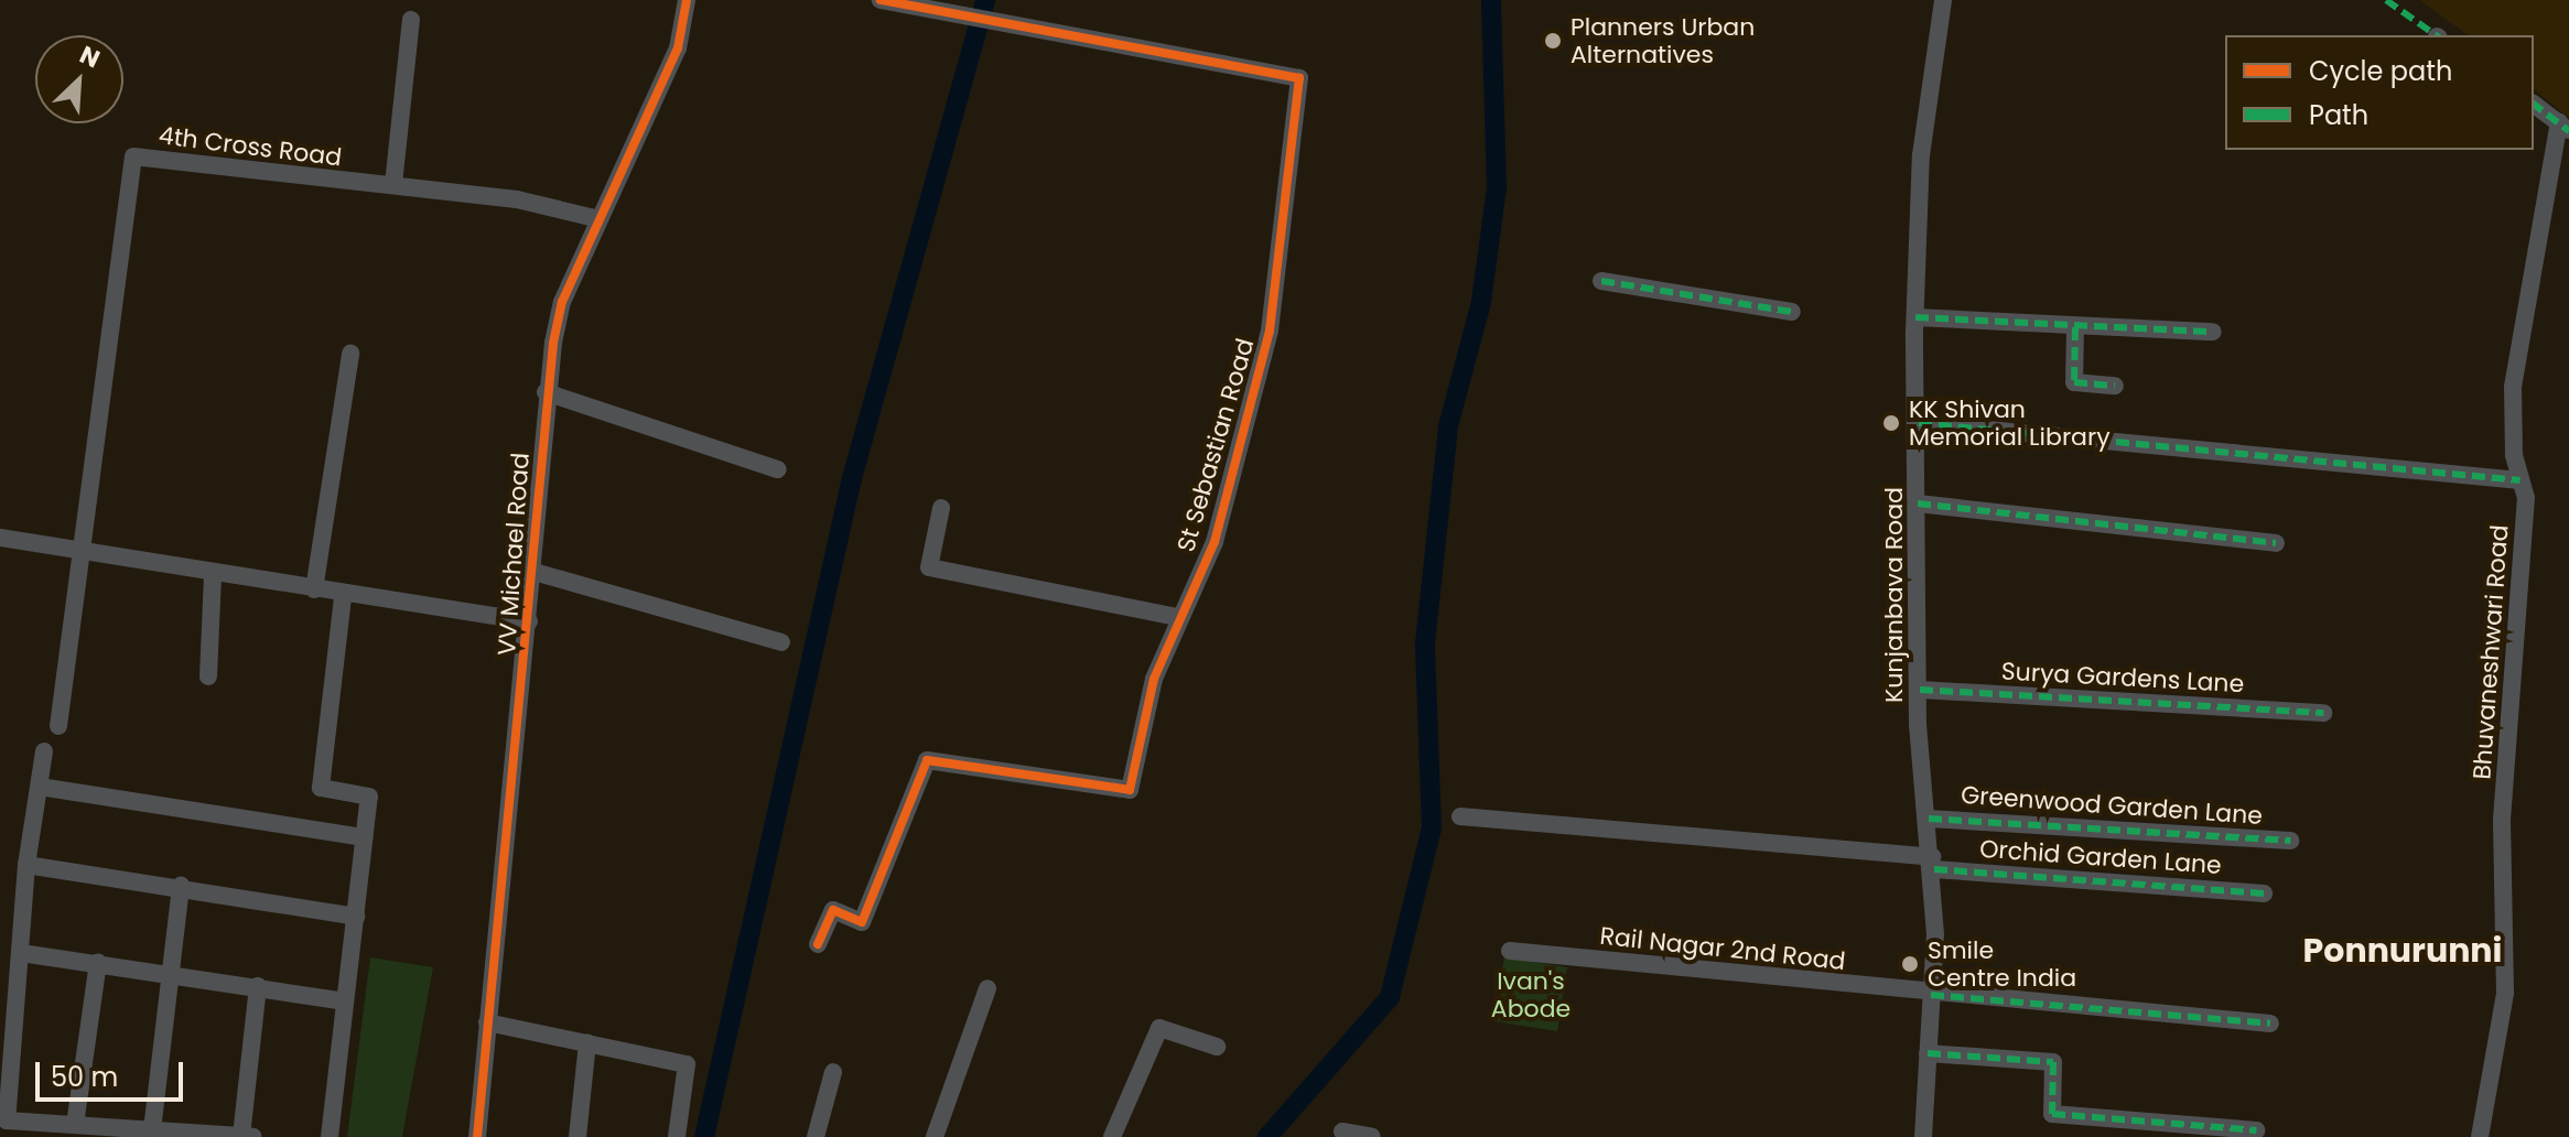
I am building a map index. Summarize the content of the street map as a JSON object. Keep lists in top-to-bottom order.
{
  "streets": {
    "street": [
      "4th Cross Road",
      "St Sebastian Road",
      "VV Michael Road",
      "Kunjanbava Road",
      "Bhuvaneshwari Road",
      "Surya Gardens Lane",
      "Greenwood Garden Lane",
      "Orchid Garden Lane",
      "Rail Nagar 2nd Road"
    ]
  },
  "crossings": [
    ["4th Cross Road", "VV Michael Road"],
    ["Kunjanbava Road", "Surya Gardens Lane"],
    ["Kunjanbava Road", "Greenwood Garden Lane"],
    ["Kunjanbava Road", "Orchid Garden Lane"],
    ["Kunjanbava Road", "Rail Nagar 2nd Road"]
  ],
  "districts": ["Ponnurunni"],
  "parks": ["Ivan's Abode"],
  "places": ["Planners Urban Alternatives", "KK Shivan Memorial Library", "Smile Centre India"],
  "legend": ["Cycle path", "Path"],
  "scale_bar": "50 m",
  "north": "top right"
}
